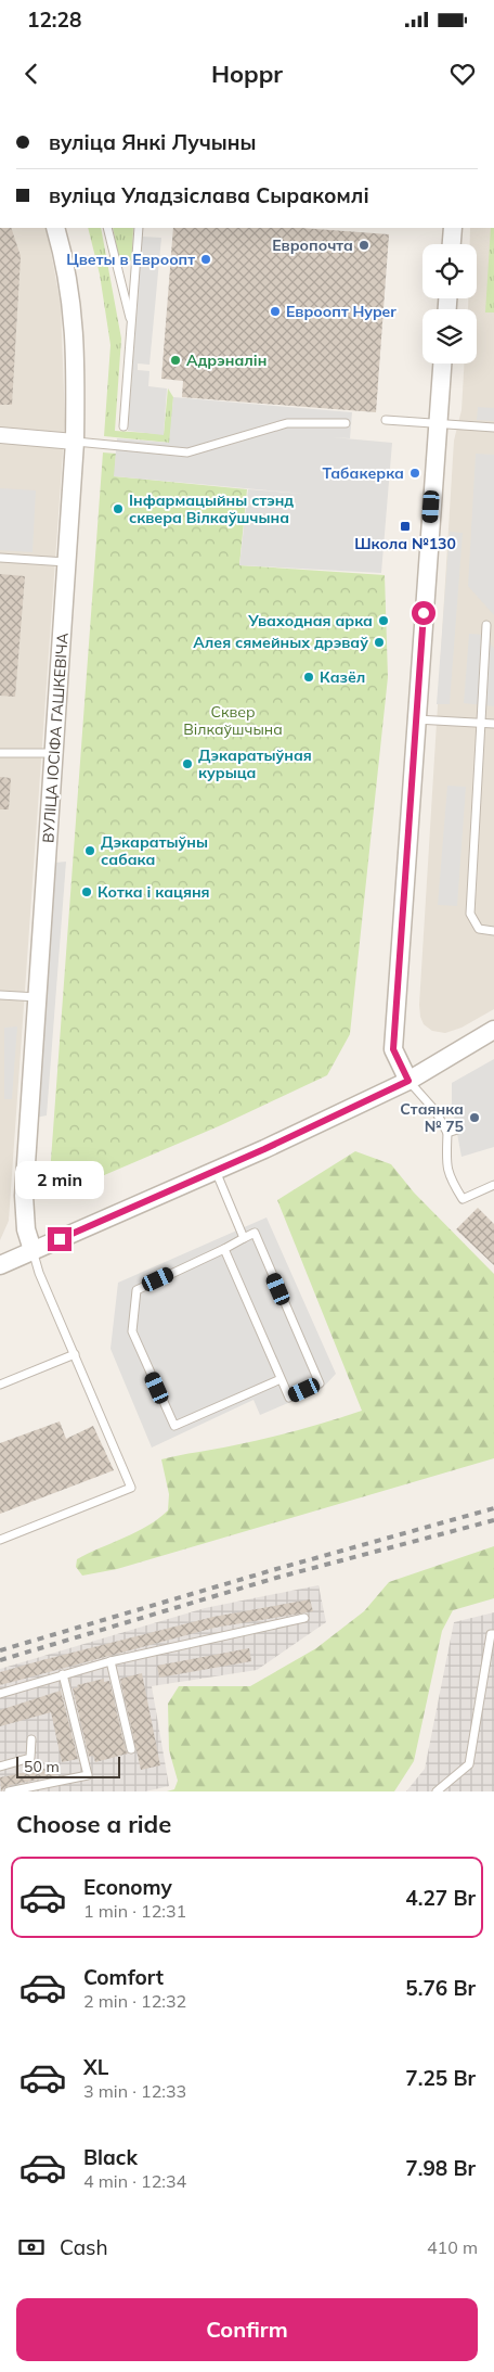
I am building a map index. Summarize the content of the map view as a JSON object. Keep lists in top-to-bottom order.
{
  "streets": {
    "street": ["ВУЛІЦА ІОСІФА ГАШКЕВІЧА"]
  },
  "parks": ["Сквер Вілкаўшчына"],
  "places": {
    "other": [
      "Европочта",
      "Цветы в Евроопт",
      "Евроопт Hyper",
      "Адрэналін",
      "Табакерка",
      "Інфармацыйны стэнд сквера Вілкаўшчына",
      "Уваходная арка",
      "Алея сямейных дрэваў",
      "Казёл",
      "Дэкаратыўная курыца",
      "Дэкаратыўны сабака",
      "Котка і кацяня",
      "Стаянка № 75"
    ],
    "transit": ["Школа №130"]
  },
  "scale_bar": "50 m",
  "page": {
    "status": "12:28",
    "header": "Hoppr",
    "banner": ["вуліца Янкі Лучыны", "вуліца Уладзіслава Сыракомлі"],
    "bubble": "2 min",
    "scale": "50 m",
    "heading": "Choose a ride",
    "list": [
      {
        "name": "Economy",
        "note": "1 min · 12:31",
        "value": "4.27 Br"
      },
      {
        "name": "Comfort",
        "note": "2 min · 12:32",
        "value": "5.76 Br"
      },
      {
        "name": "XL",
        "note": "3 min · 12:33",
        "value": "7.25 Br"
      },
      {
        "name": "Black",
        "note": "4 min · 12:34",
        "value": "7.98 Br"
      }
    ],
    "pay": ["Cash", "410 m"],
    "buttons": "Confirm"
  }
}
